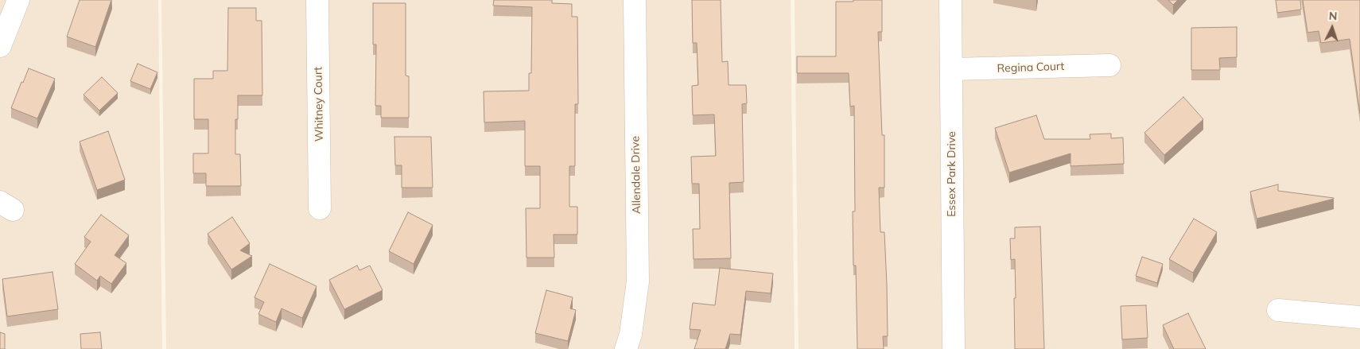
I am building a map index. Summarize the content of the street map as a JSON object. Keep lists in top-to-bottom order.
{
  "streets": {
    "street": [
      "Regina Court",
      "Whitney Court",
      "Essex Park Drive",
      "Allendale Drive"
    ]
  },
  "crossings": [
    ["Regina Court", "Essex Park Drive"]
  ],
  "north": "top"
}
